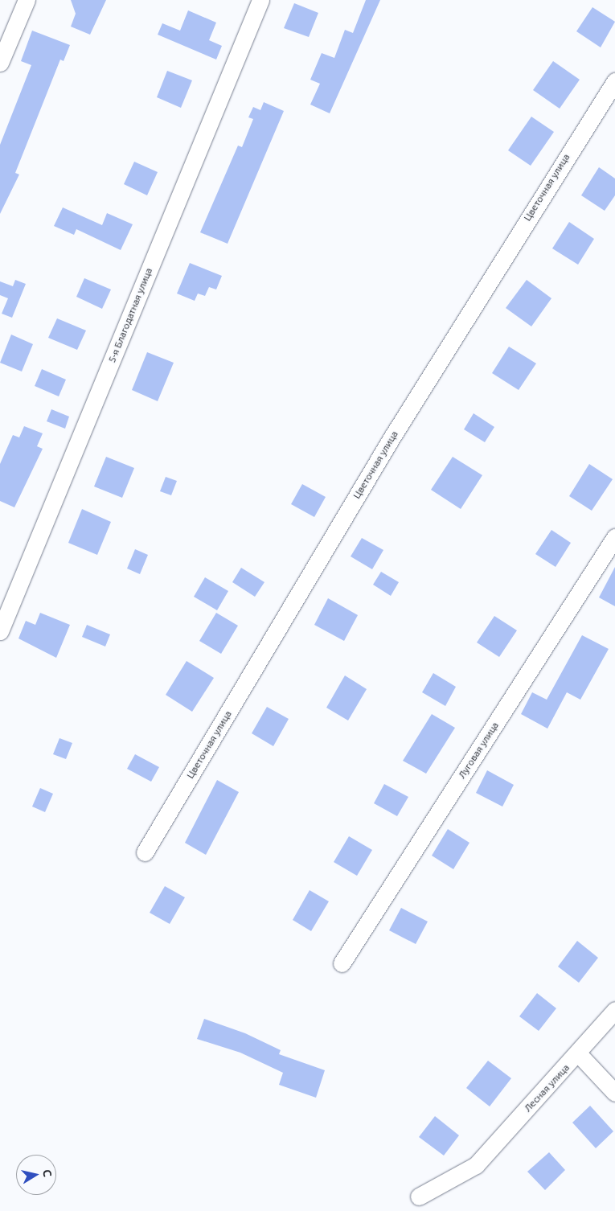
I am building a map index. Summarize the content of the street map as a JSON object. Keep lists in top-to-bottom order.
{
  "streets": {
    "street": [
      "Цветочная улица",
      "5-я Благодатная улица",
      "Луговая улица",
      "Лесная улица"
    ]
  },
  "north": "right"
}
